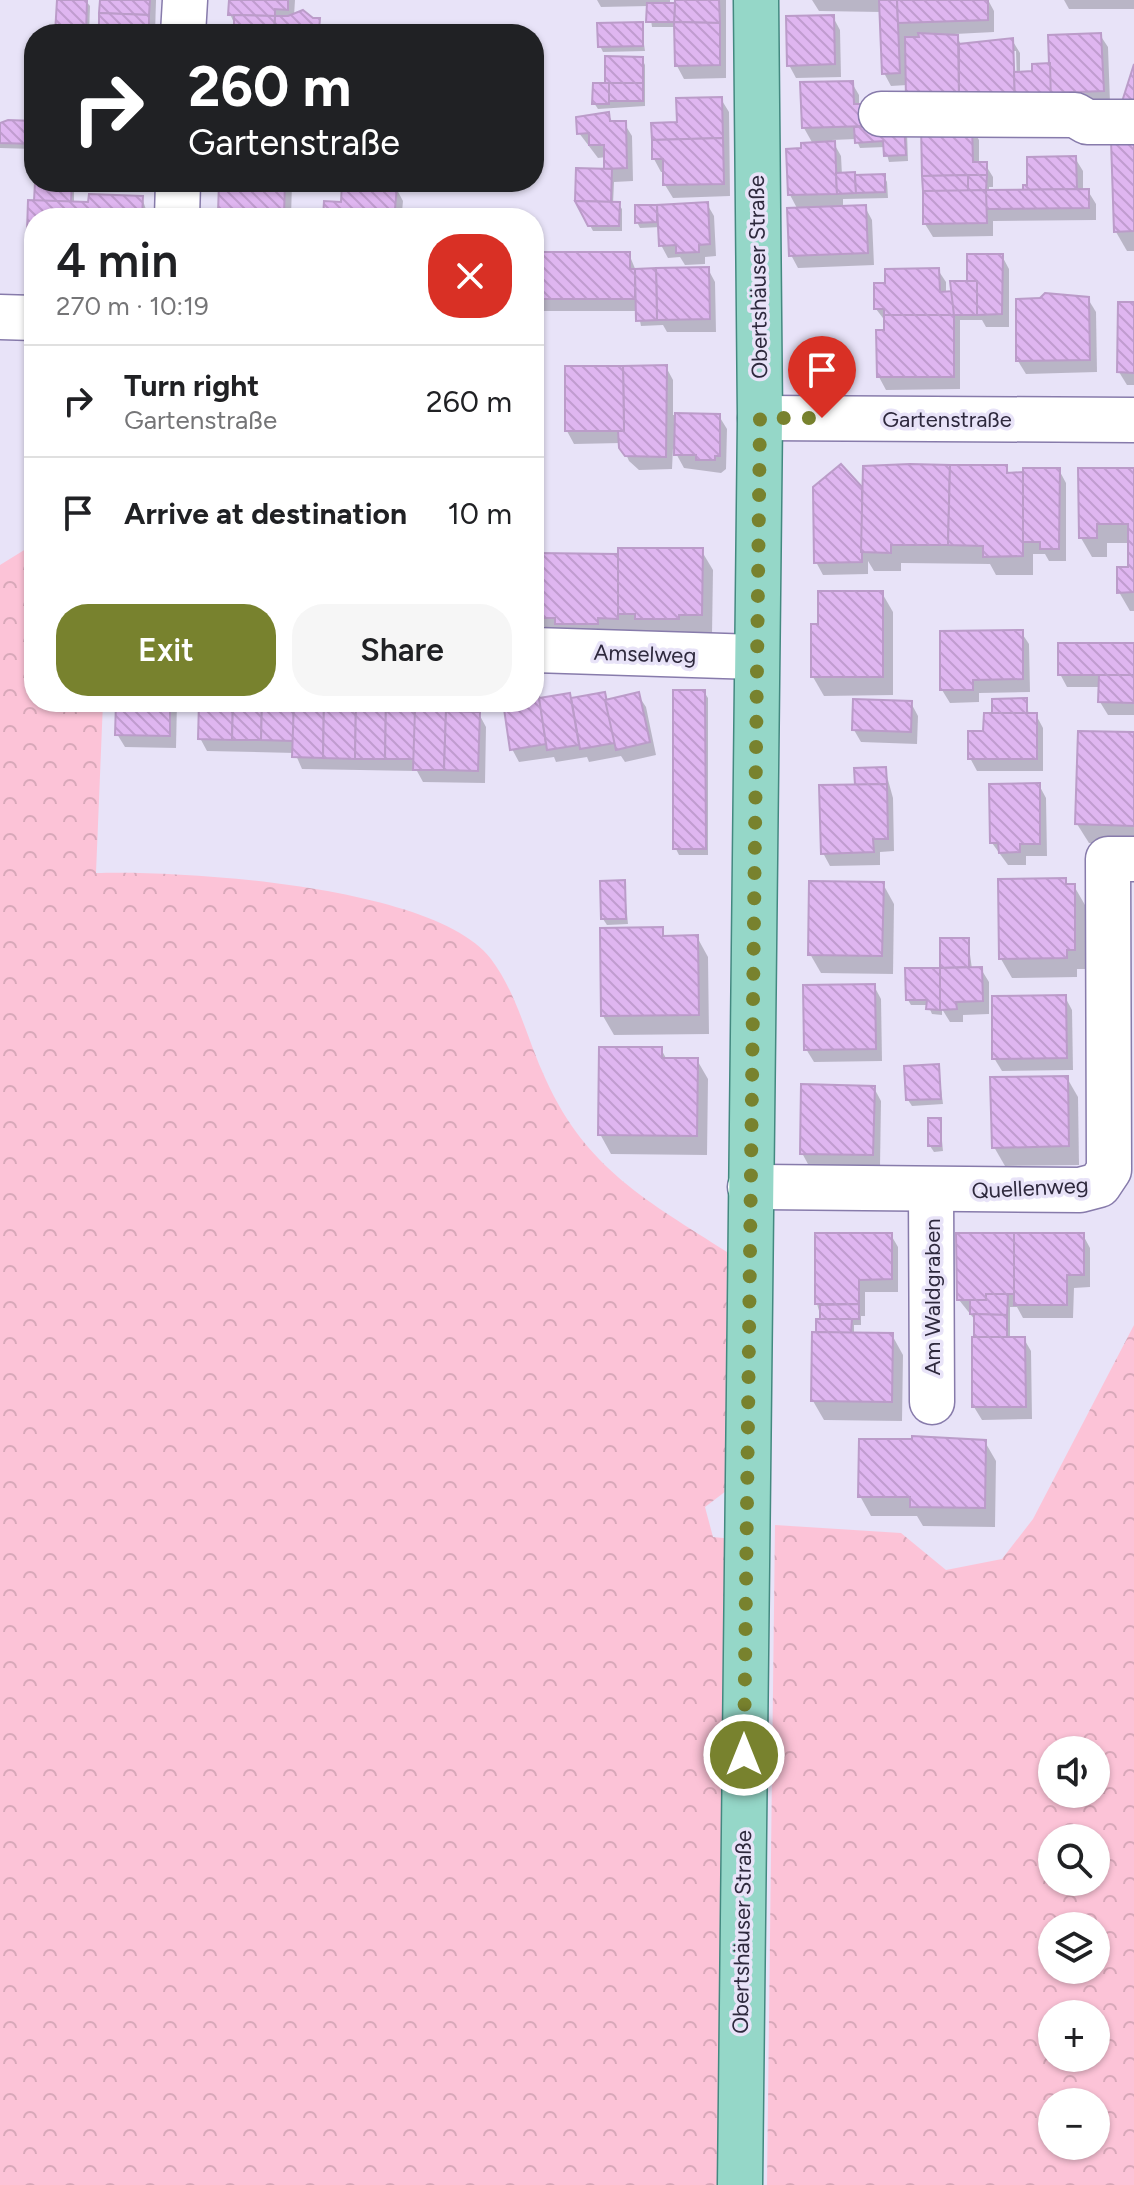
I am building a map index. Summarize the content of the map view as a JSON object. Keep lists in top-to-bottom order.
{
  "streets": {
    "main road": ["Obertshäuser Straße"],
    "street": [
      "Gartenstraße",
      "Amselweg",
      "Quellenweg",
      "Am Waldgraben"
    ]
  },
  "crossings": [
    ["Obertshäuser Straße", "Gartenstraße"],
    ["Obertshäuser Straße", "Amselweg"],
    ["Obertshäuser Straße", "Quellenweg"],
    ["Quellenweg", "Am Waldgraben"]
  ],
  "page": {
    "turn": ["260 m", "Gartenstraße"],
    "heading": ["4 min", "270 m · 10:19"],
    "list": [
      {
        "name": "Turn right",
        "note": "Gartenstraße",
        "value": "260 m"
      },
      {
        "name": "Arrive at destination",
        "value": "10 m"
      }
    ],
    "buttons": ["Exit", "Share"],
    "map_buttons": ["+", "−"]
  }
}
